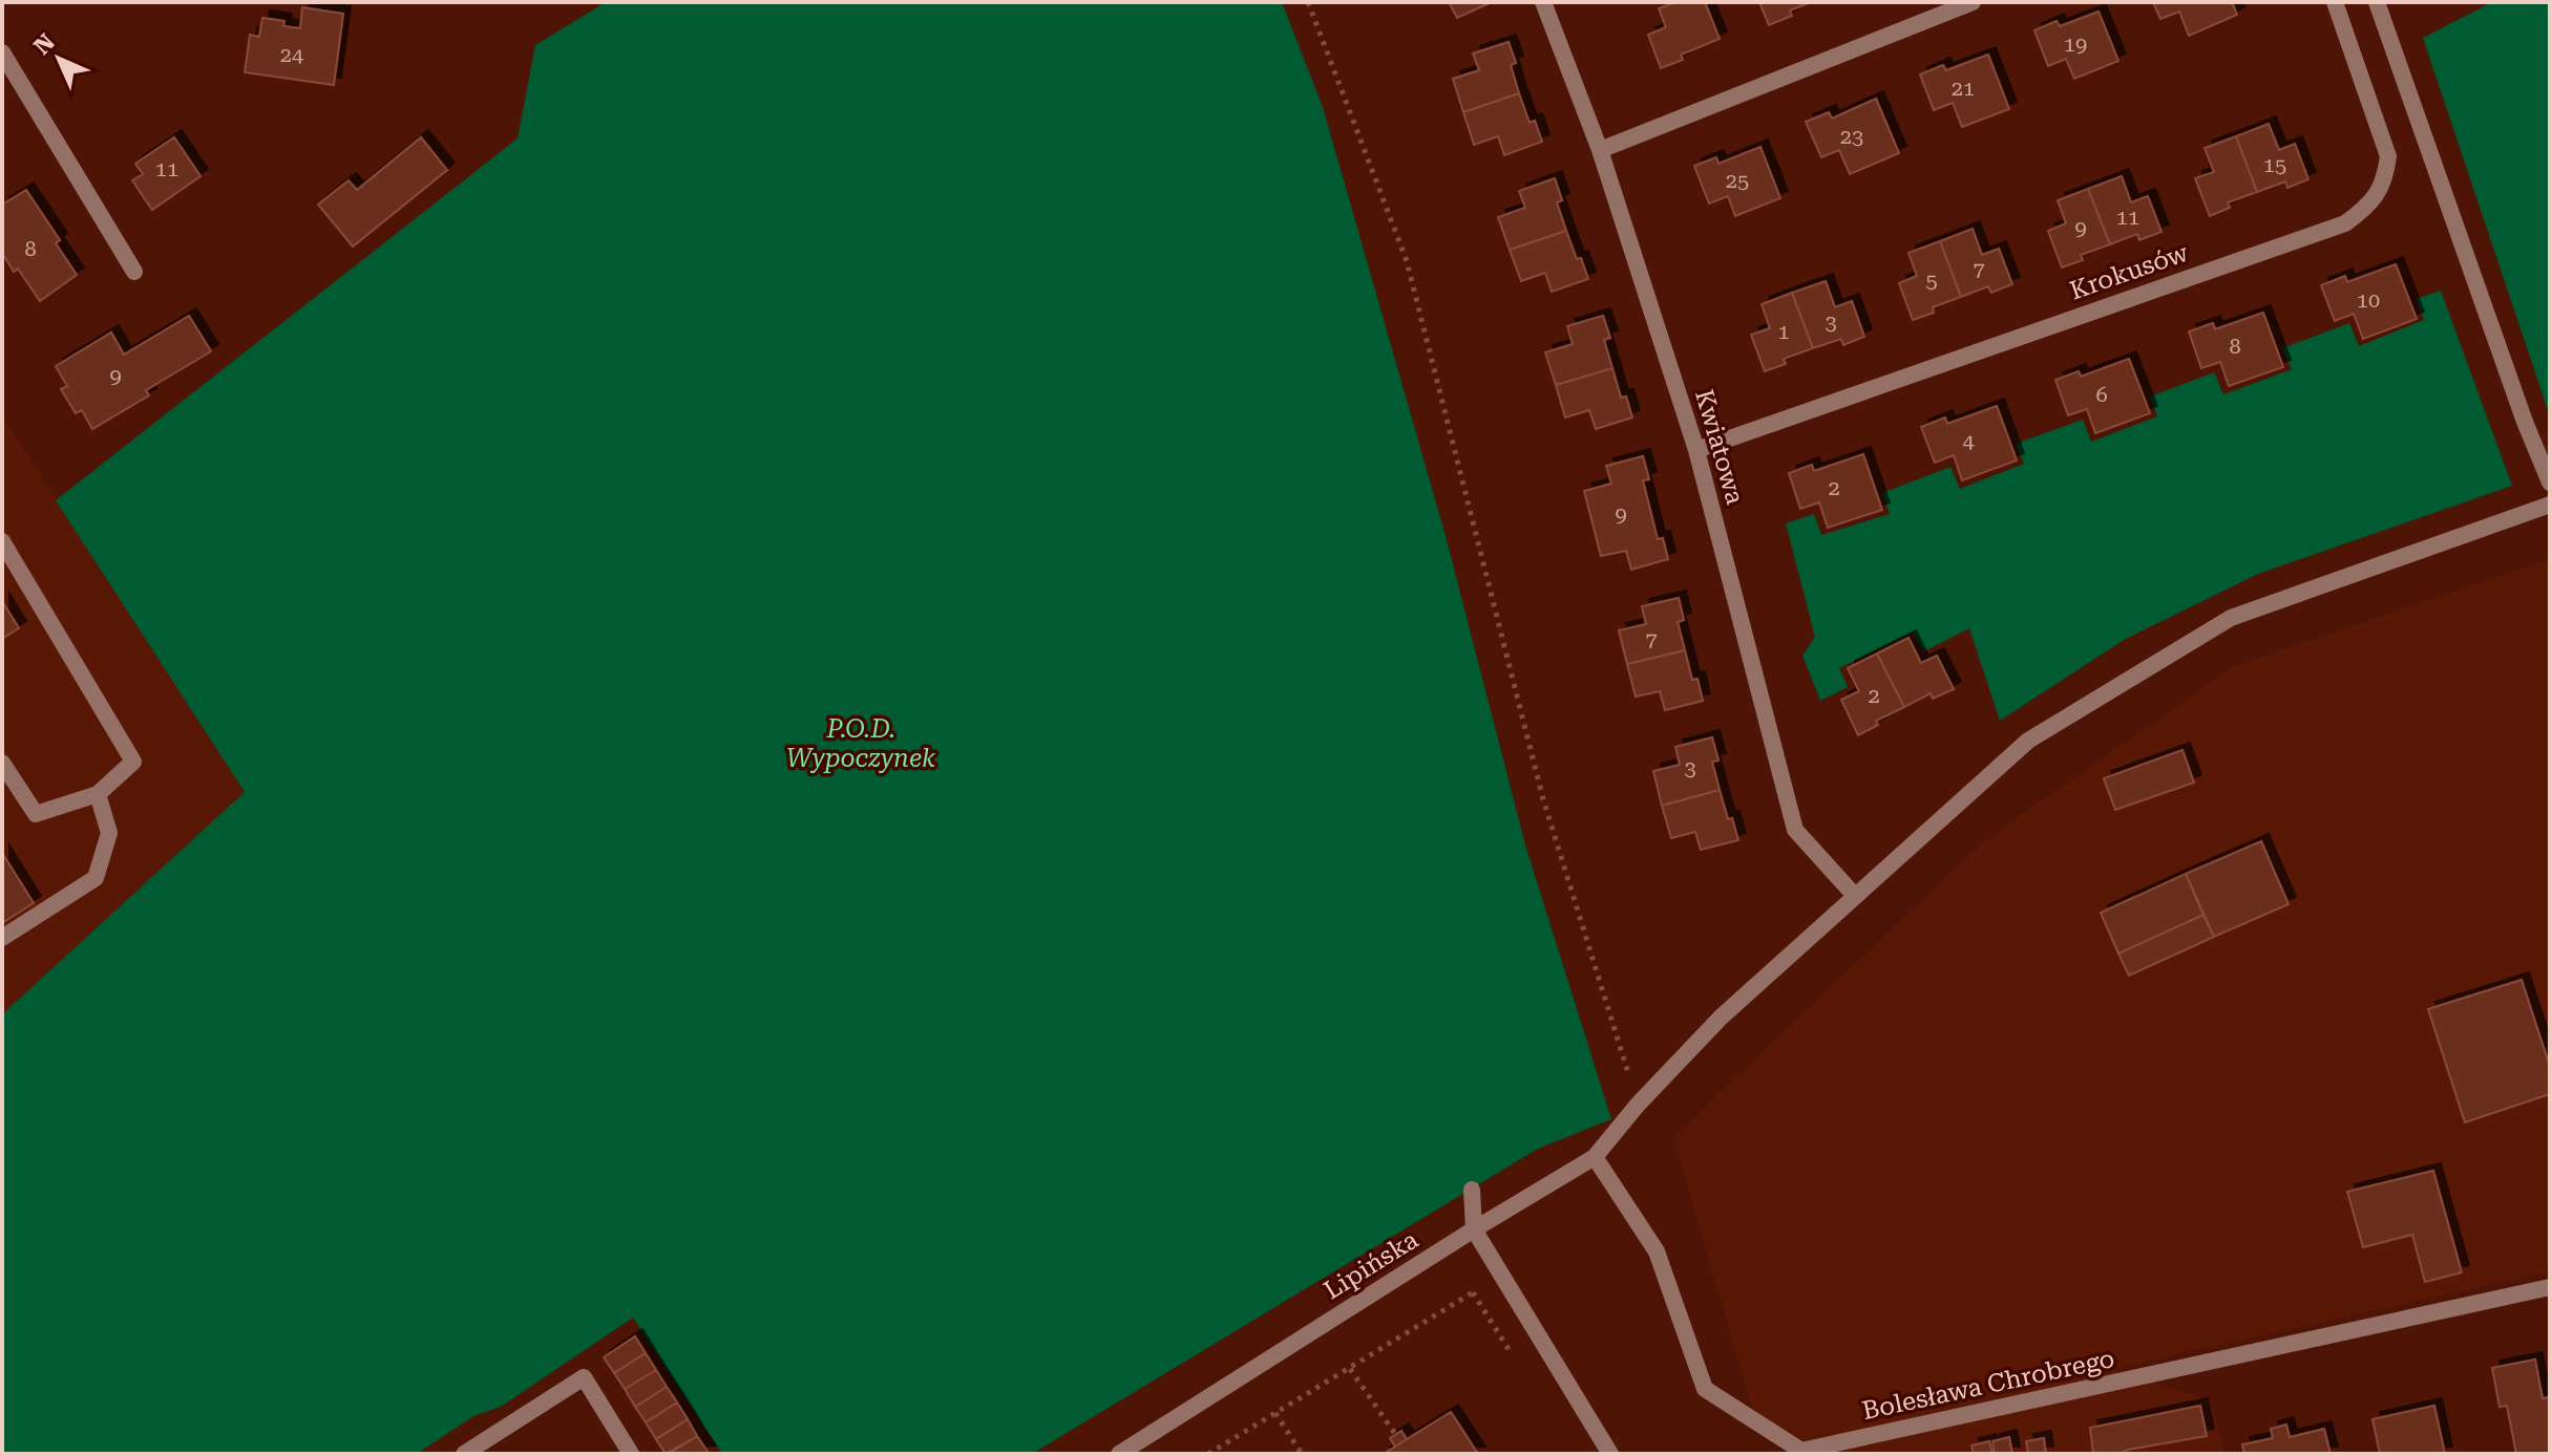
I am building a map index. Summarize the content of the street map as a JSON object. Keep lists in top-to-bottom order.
{
  "streets": {
    "street": [
      "Krokusów",
      "Kwiatowa",
      "Lipińska",
      "Bolesława Chrobrego"
    ]
  },
  "crossings": [
    ["Krokusów", "Kwiatowa"],
    ["Kwiatowa", "Lipińska"],
    ["Lipińska", "Bolesława Chrobrego"]
  ],
  "parks": ["P.O.D. Wypoczynek"],
  "house_numbers": [
    "19",
    "24",
    "21",
    "23",
    "15",
    "11",
    "25",
    "11",
    "9",
    "8",
    "7",
    "5",
    "10",
    "3",
    "1",
    "8",
    "9",
    "6",
    "4",
    "2",
    "9",
    "7",
    "2",
    "3"
  ],
  "north": "top left"
}
